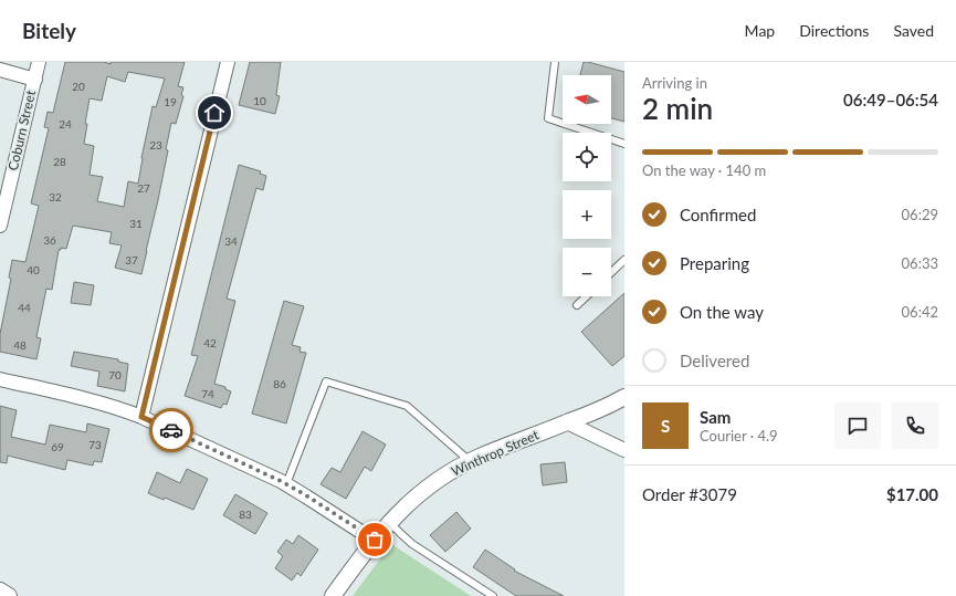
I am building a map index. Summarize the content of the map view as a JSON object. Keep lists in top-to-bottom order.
{
  "streets": {
    "street": ["Coburn Street", "Winthrop Street"]
  },
  "house_numbers": [
    "20",
    "10",
    "19",
    "24",
    "23",
    "28",
    "27",
    "32",
    "31",
    "36",
    "34",
    "37",
    "40",
    "44",
    "42",
    "48",
    "70",
    "86",
    "74",
    "73",
    "69",
    "83"
  ],
  "north": "left",
  "page": {
    "header": "Bitely",
    "nav": ["Map", "Directions", "Saved"],
    "heading": ["2 min", "Arriving in", "06:49–06:54"],
    "panel": [
      "Sam",
      "Courier · 4.9",
      "Order #3079",
      "$17.00"
    ],
    "map_buttons": ["+", "−"],
    "bar": "On the way · 140 m",
    "list": [
      ["Confirmed", "06:29"],
      ["Preparing", "06:33"],
      ["On the way", "06:42"],
      "Delivered"
    ],
    "round": "S"
  }
}
